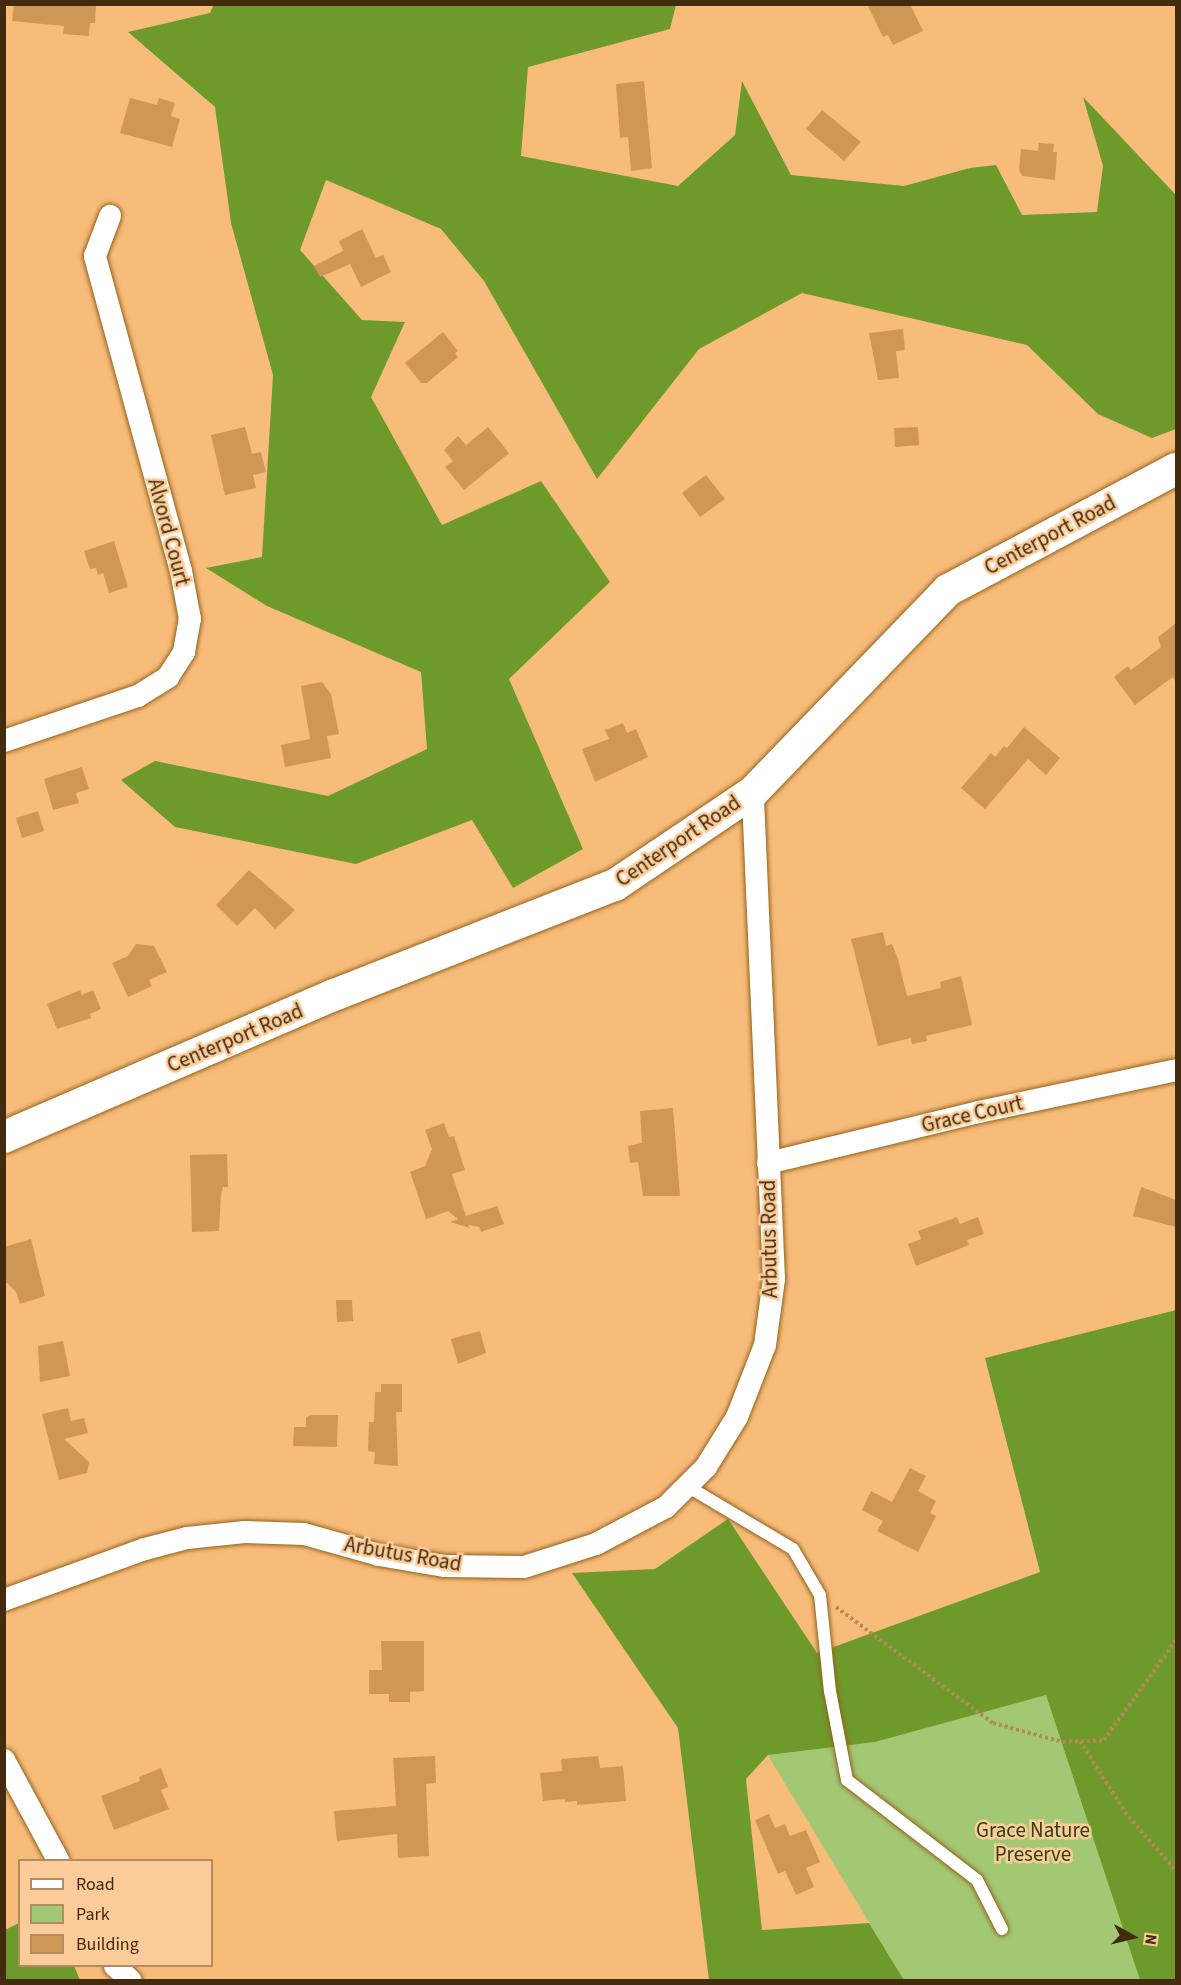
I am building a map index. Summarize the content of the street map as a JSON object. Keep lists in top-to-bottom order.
{
  "streets": {
    "main road": ["Centerport Road"],
    "street": ["Alvord Court", "Grace Court", "Arbutus Road"]
  },
  "crossings": [
    ["Centerport Road", "Arbutus Road"],
    ["Grace Court", "Arbutus Road"]
  ],
  "parks": ["Grace Nature Preserve"],
  "legend": ["Road", "Park", "Building"],
  "north": "right"
}
